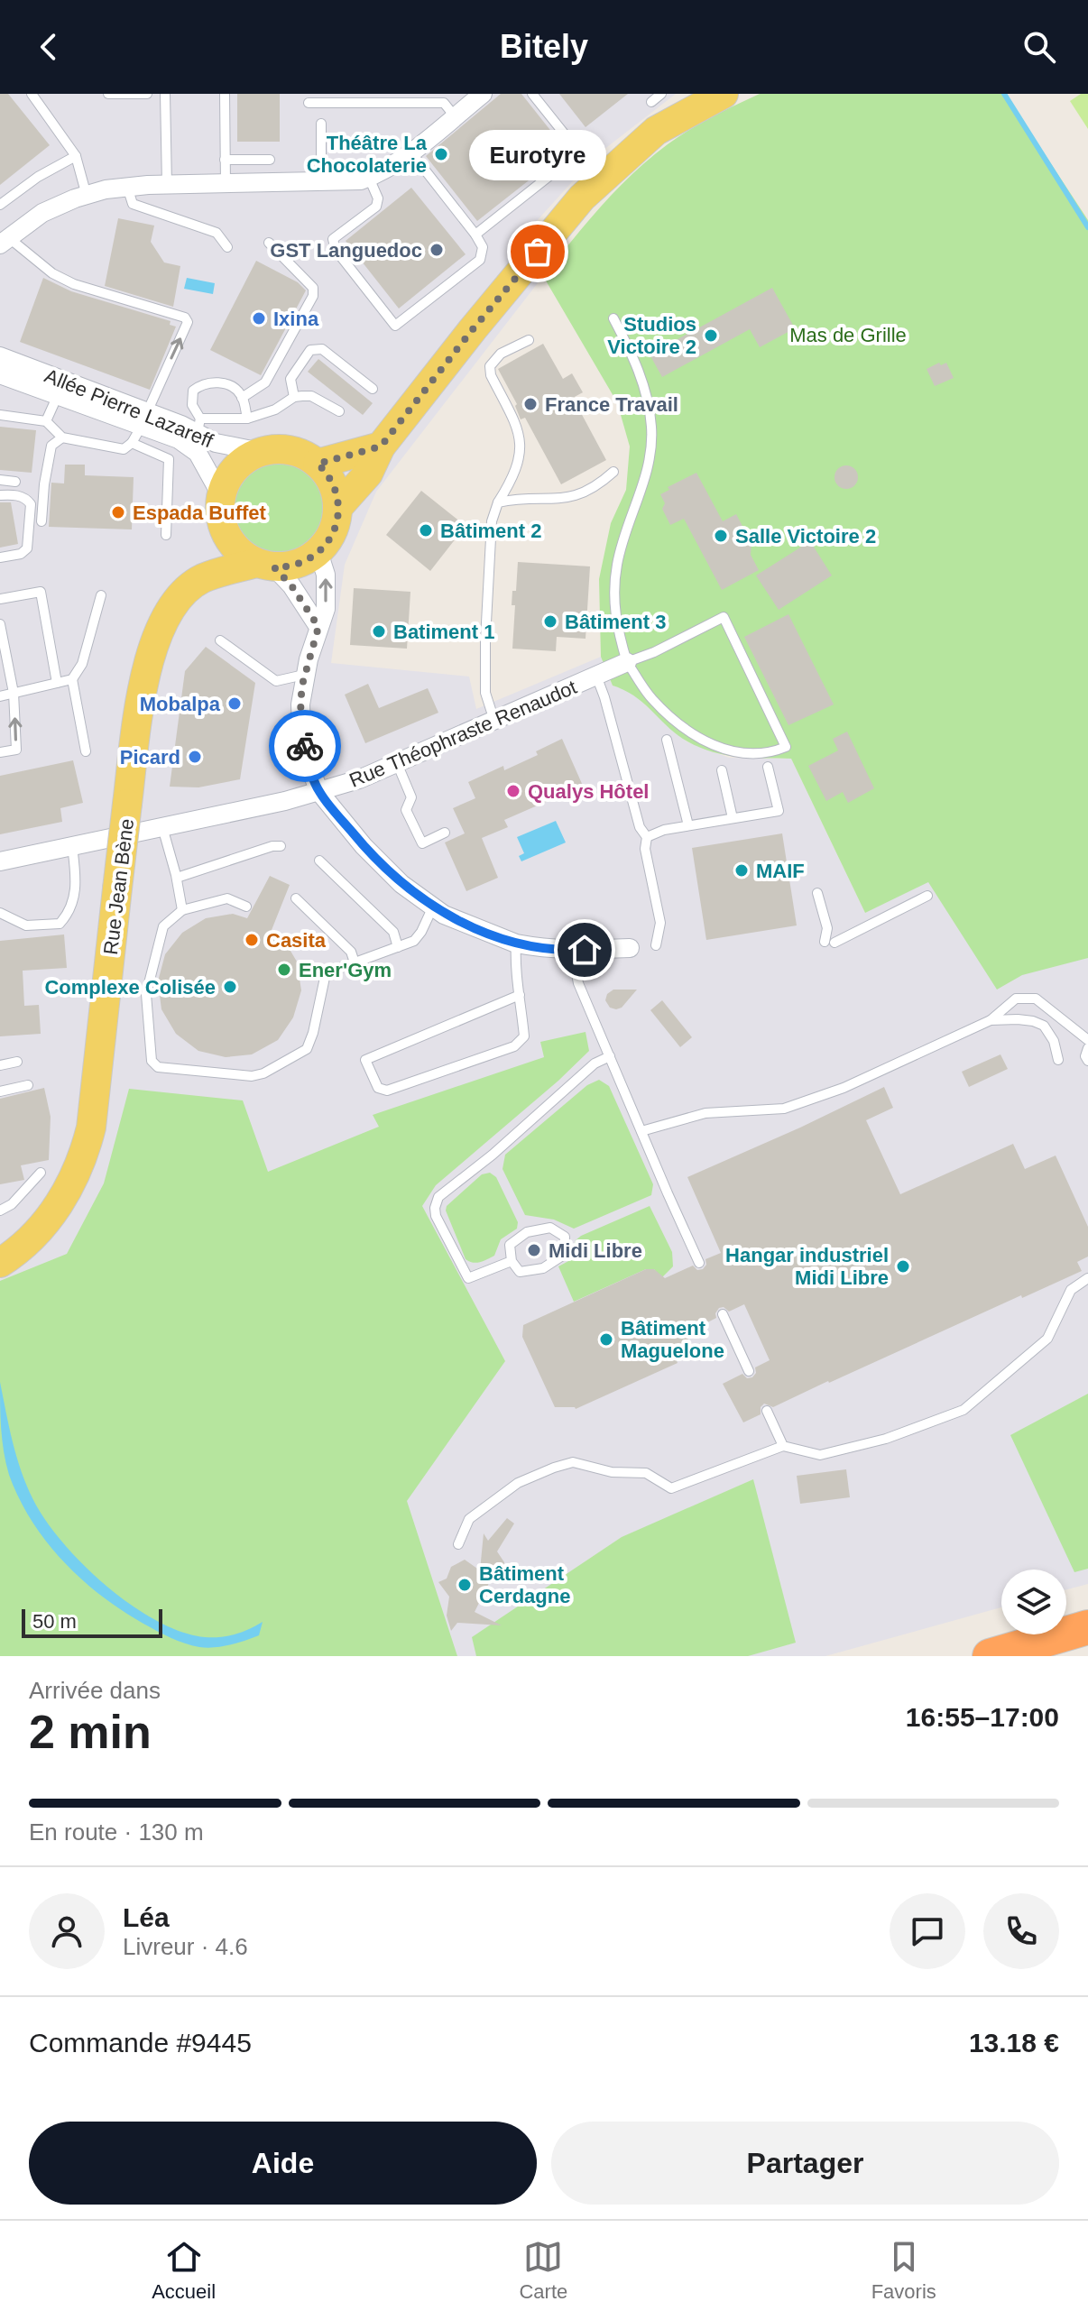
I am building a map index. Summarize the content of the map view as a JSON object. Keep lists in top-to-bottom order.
{
  "streets": {
    "main road": ["Rue Jean Bène"],
    "street": ["Allée Pierre Lazareff", "Rue Théophraste Renaudot"]
  },
  "crossings": [
    ["Allée Pierre Lazareff", "Rue Jean Bène"]
  ],
  "parks": ["Mas de Grille"],
  "places": [
    "Théâtre La Chocolaterie",
    "GST Languedoc",
    "Eurotyre",
    "Ixina",
    "Studios Victoire 2",
    "France Travail",
    "Espada Buffet",
    "Bâtiment 2",
    "Salle Victoire 2",
    "Bâtiment 3",
    "Batiment 1",
    "Mobalpa",
    "Picard",
    "Qualys Hôtel",
    "MAIF",
    "Casita",
    "Ener'Gym",
    "Complexe Colisée",
    "Midi Libre",
    "Hangar industriel Midi Libre",
    "Bâtiment Maguelone",
    "Bâtiment Cerdagne"
  ],
  "scale_bar": "50 m",
  "page": {
    "header": "Bitely",
    "bubble": "Eurotyre",
    "scale": "50 m",
    "heading": ["2 min", "Arrivée dans", "16:55–17:00"],
    "panel": [
      "Léa",
      "Livreur · 4.6",
      "Commande #9445",
      "13.18 €"
    ],
    "bar": "En route · 130 m",
    "buttons": ["Aide", "Partager"],
    "tabs": ["Accueil", "Carte", "Favoris"]
  }
}
